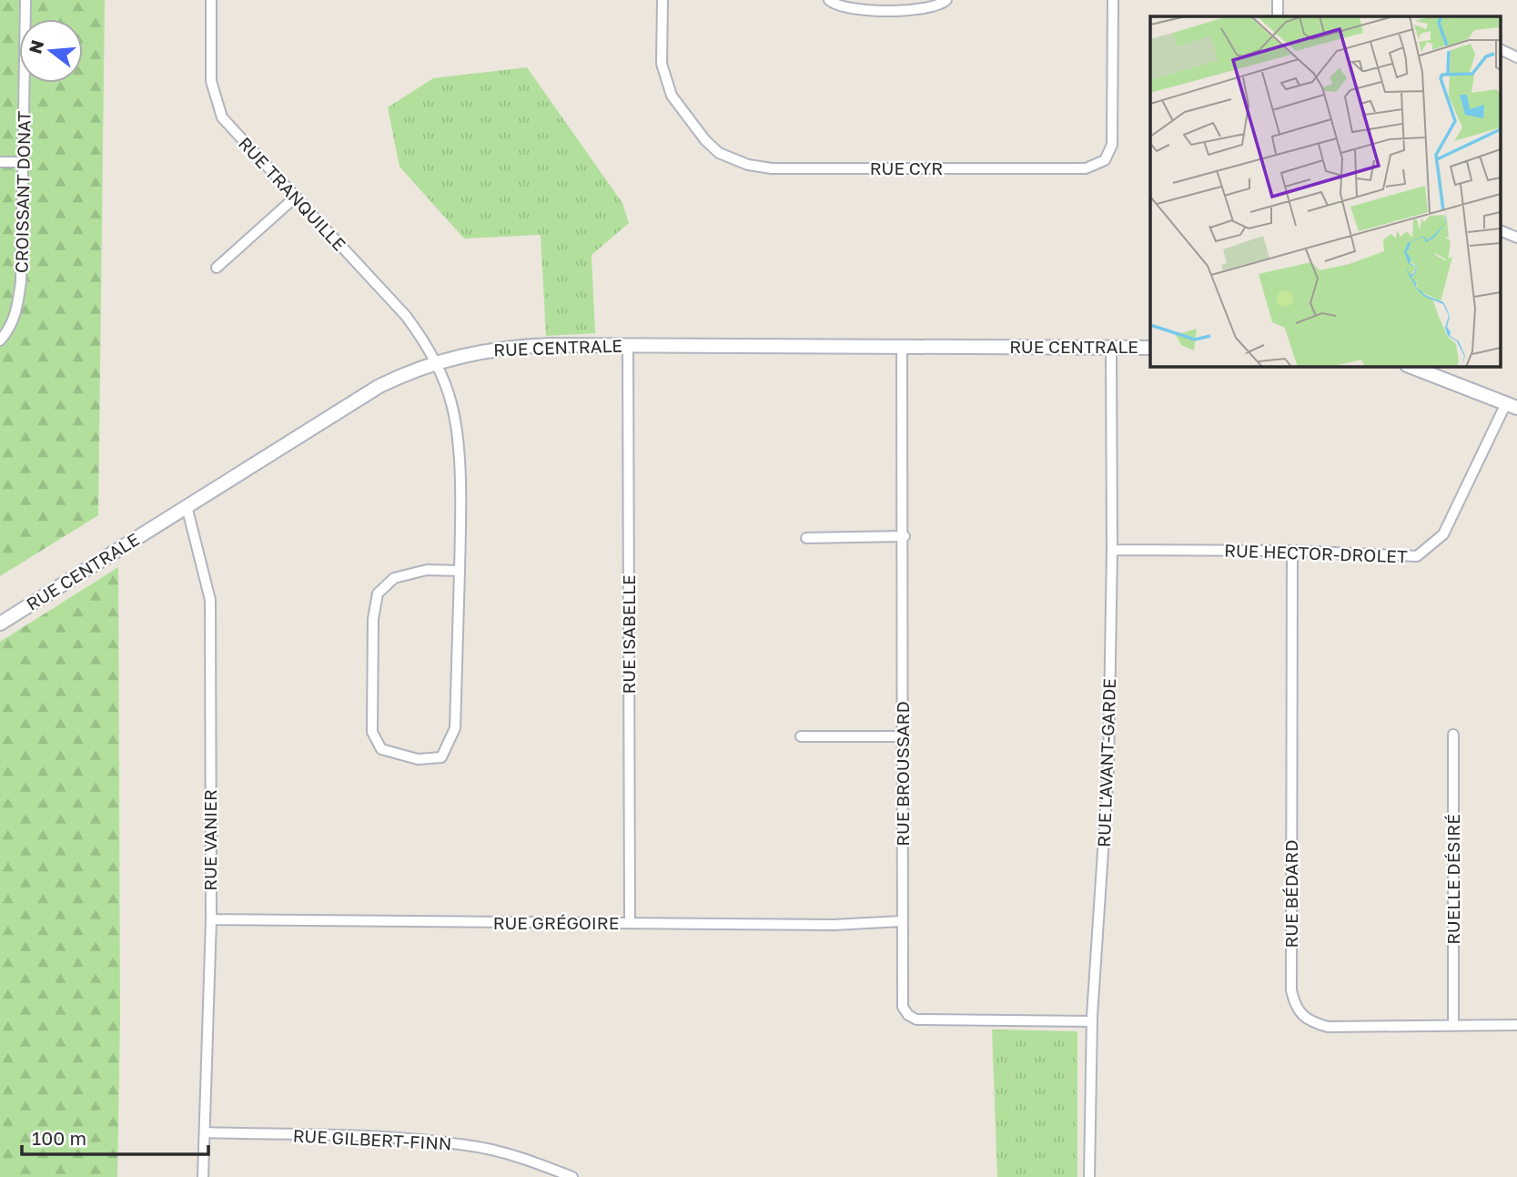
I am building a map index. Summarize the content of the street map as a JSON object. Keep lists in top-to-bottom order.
{
  "streets": {
    "street": [
      "RUE CYR",
      "CROISSANT DONAT",
      "RUE TRANQUILLE",
      "RUE CENTRALE",
      "RUE HECTOR-DROLET",
      "RUE ISABELLE",
      "RUE L'AVANT-GARDE",
      "RUE BROUSSARD",
      "RUE VANIER",
      "RUELLE DÉSIRÉ",
      "RUE BÉDARD",
      "RUE GRÉGOIRE",
      "RUE GILBERT-FINN"
    ]
  },
  "crossings": [
    ["RUE TRANQUILLE", "RUE CENTRALE"],
    ["RUE CENTRALE", "RUE ISABELLE"],
    ["RUE CENTRALE", "RUE L'AVANT-GARDE"],
    ["RUE CENTRALE", "RUE BROUSSARD"],
    ["RUE CENTRALE", "RUE VANIER"],
    ["RUE HECTOR-DROLET", "RUE L'AVANT-GARDE"],
    ["RUE HECTOR-DROLET", "RUE BÉDARD"],
    ["RUE ISABELLE", "RUE GRÉGOIRE"],
    ["RUE L'AVANT-GARDE", "RUE BROUSSARD"],
    ["RUE BROUSSARD", "RUE GRÉGOIRE"],
    ["RUE VANIER", "RUE GRÉGOIRE"],
    ["RUE VANIER", "RUE GILBERT-FINN"],
    ["RUELLE DÉSIRÉ", "RUE BÉDARD"]
  ],
  "scale_bar": "100 m",
  "north": "left"
}
